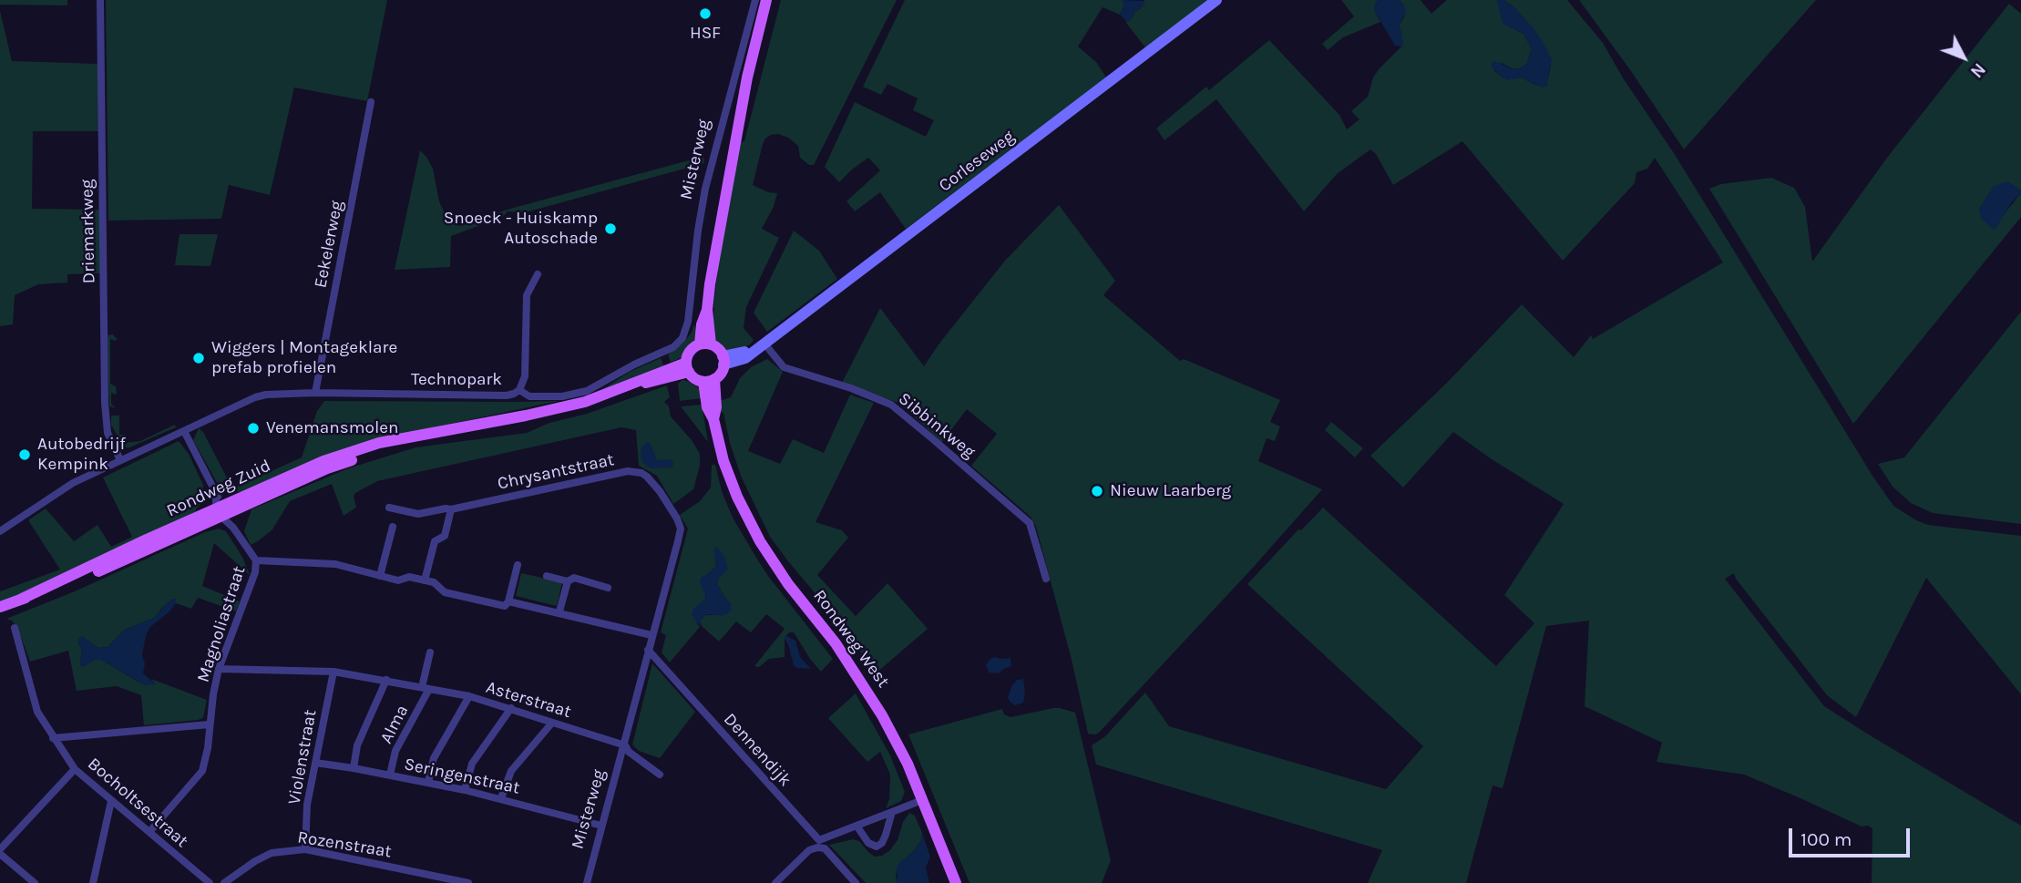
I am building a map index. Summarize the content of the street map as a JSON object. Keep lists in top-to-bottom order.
{
  "streets": {
    "main road": [
      "Misterweg",
      "Corleseweg",
      "Rondweg Zuid",
      "Rondweg West"
    ],
    "street": [
      "Driemarkweg",
      "Eekelerweg",
      "Technopark",
      "Sibbinkweg",
      "Chrysantstraat",
      "Magnoliastraat",
      "Asterstraat",
      "Alma",
      "Dennendijk",
      "Violenstraat",
      "Seringenstraat",
      "Bocholtsestraat",
      "Rozenstraat"
    ]
  },
  "crossings": [
    ["Misterweg", "Corleseweg"],
    ["Misterweg", "Technopark"],
    ["Misterweg", "Chrysantstraat"],
    ["Misterweg", "Rondweg Zuid"],
    ["Misterweg", "Rondweg West"],
    ["Misterweg", "Asterstraat"],
    ["Misterweg", "Dennendijk"],
    ["Misterweg", "Seringenstraat"],
    ["Corleseweg", "Sibbinkweg"],
    ["Corleseweg", "Rondweg Zuid"],
    ["Corleseweg", "Rondweg West"],
    ["Driemarkweg", "Technopark"],
    ["Eekelerweg", "Technopark"],
    ["Technopark", "Magnoliastraat"],
    ["Rondweg Zuid", "Magnoliastraat"],
    ["Rondweg Zuid", "Rondweg West"],
    ["Magnoliastraat", "Asterstraat"],
    ["Magnoliastraat", "Bocholtsestraat"],
    ["Rondweg West", "Dennendijk"],
    ["Asterstraat", "Alma"],
    ["Asterstraat", "Violenstraat"],
    ["Alma", "Seringenstraat"],
    ["Violenstraat", "Seringenstraat"],
    ["Violenstraat", "Rozenstraat"]
  ],
  "places": [
    "HSF",
    "Snoeck - Huiskamp Autoschade",
    "Wiggers | Montageklare prefab profielen",
    "Venemansmolen",
    "Autobedrijf Kempink",
    "Nieuw Laarberg"
  ],
  "scale_bar": "100 m",
  "north": "bottom right"
}
